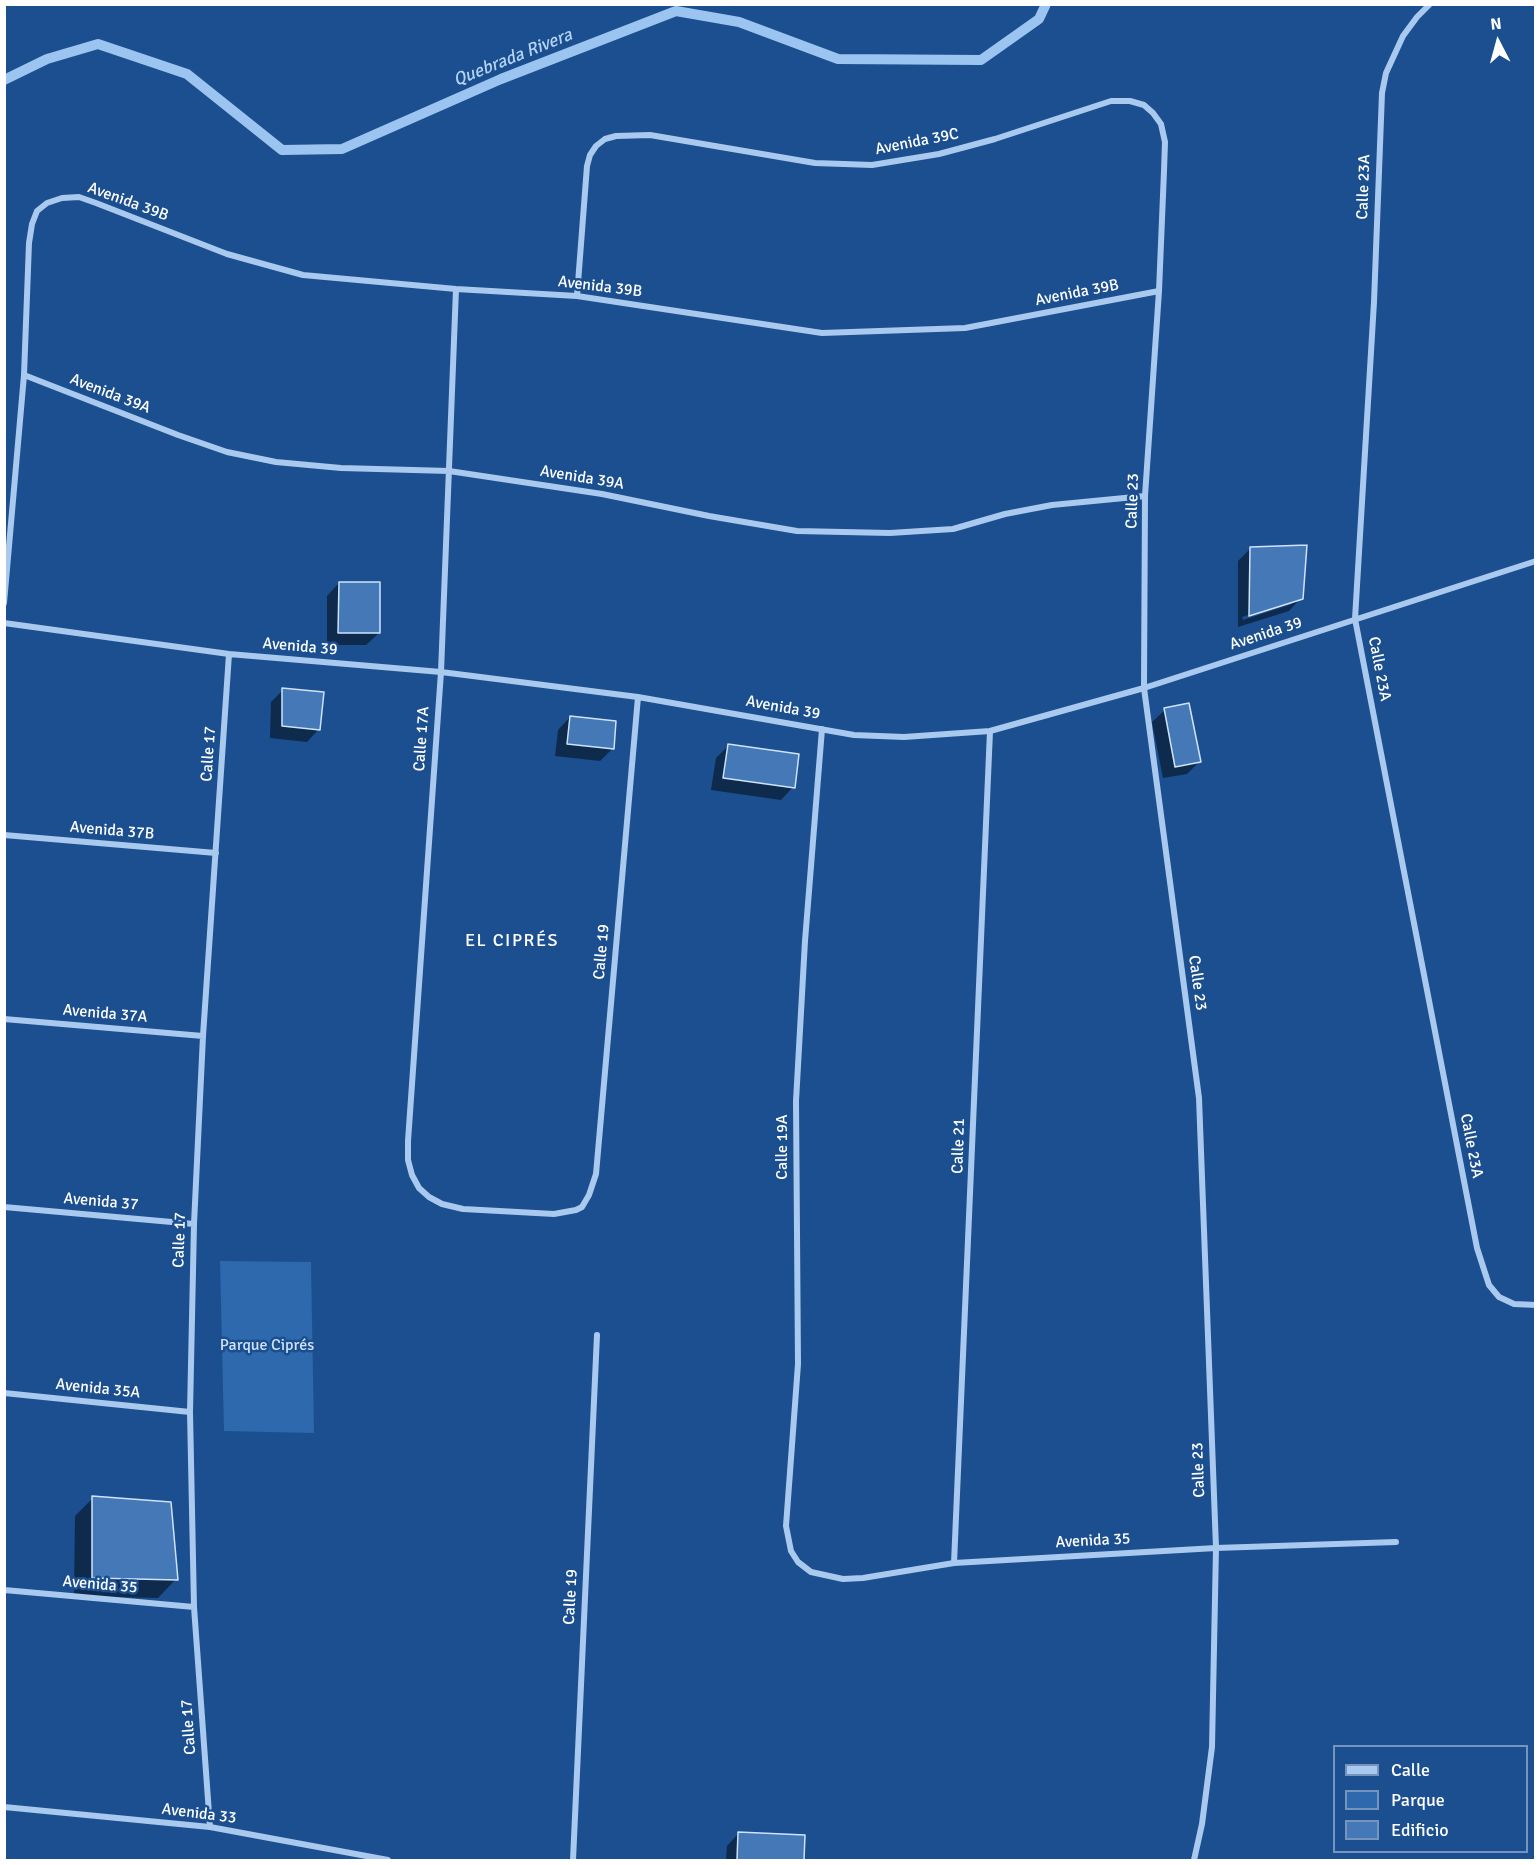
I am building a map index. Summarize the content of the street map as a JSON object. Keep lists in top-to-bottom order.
{
  "streets": {
    "street": [
      "Avenida 39C",
      "Calle 23A",
      "Avenida 39B",
      "Avenida 39A",
      "Calle 23",
      "Avenida 39",
      "Calle 17A",
      "Calle 17",
      "Avenida 37B",
      "Calle 19",
      "Avenida 37A",
      "Calle 21",
      "Calle 19A",
      "Avenida 37",
      "Avenida 35A",
      "Avenida 35",
      "Avenida 33"
    ]
  },
  "crossings": [
    ["Avenida 39C", "Avenida 39B"],
    ["Avenida 39C", "Calle 23"],
    ["Calle 23A", "Avenida 39"],
    ["Avenida 39B", "Avenida 39A"],
    ["Avenida 39B", "Calle 23"],
    ["Avenida 39B", "Calle 17A"],
    ["Avenida 39A", "Calle 23"],
    ["Avenida 39A", "Calle 17A"],
    ["Calle 23", "Avenida 39"],
    ["Calle 23", "Avenida 35"],
    ["Avenida 39", "Calle 17A"],
    ["Avenida 39", "Calle 17"],
    ["Avenida 39", "Calle 19"],
    ["Avenida 39", "Calle 21"],
    ["Avenida 39", "Calle 19A"],
    ["Calle 17A", "Calle 19"],
    ["Calle 17", "Avenida 37B"],
    ["Calle 17", "Avenida 37A"],
    ["Calle 17", "Avenida 37"],
    ["Calle 17", "Avenida 35A"],
    ["Calle 17", "Avenida 35"],
    ["Calle 17", "Avenida 33"],
    ["Calle 21", "Avenida 35"],
    ["Calle 19A", "Avenida 35"]
  ],
  "districts": ["EL CIPRÉS"],
  "water": ["Quebrada Rivera"],
  "parks": ["Parque Ciprés"],
  "legend": ["Calle", "Parque", "Edificio"],
  "north": "top"
}
